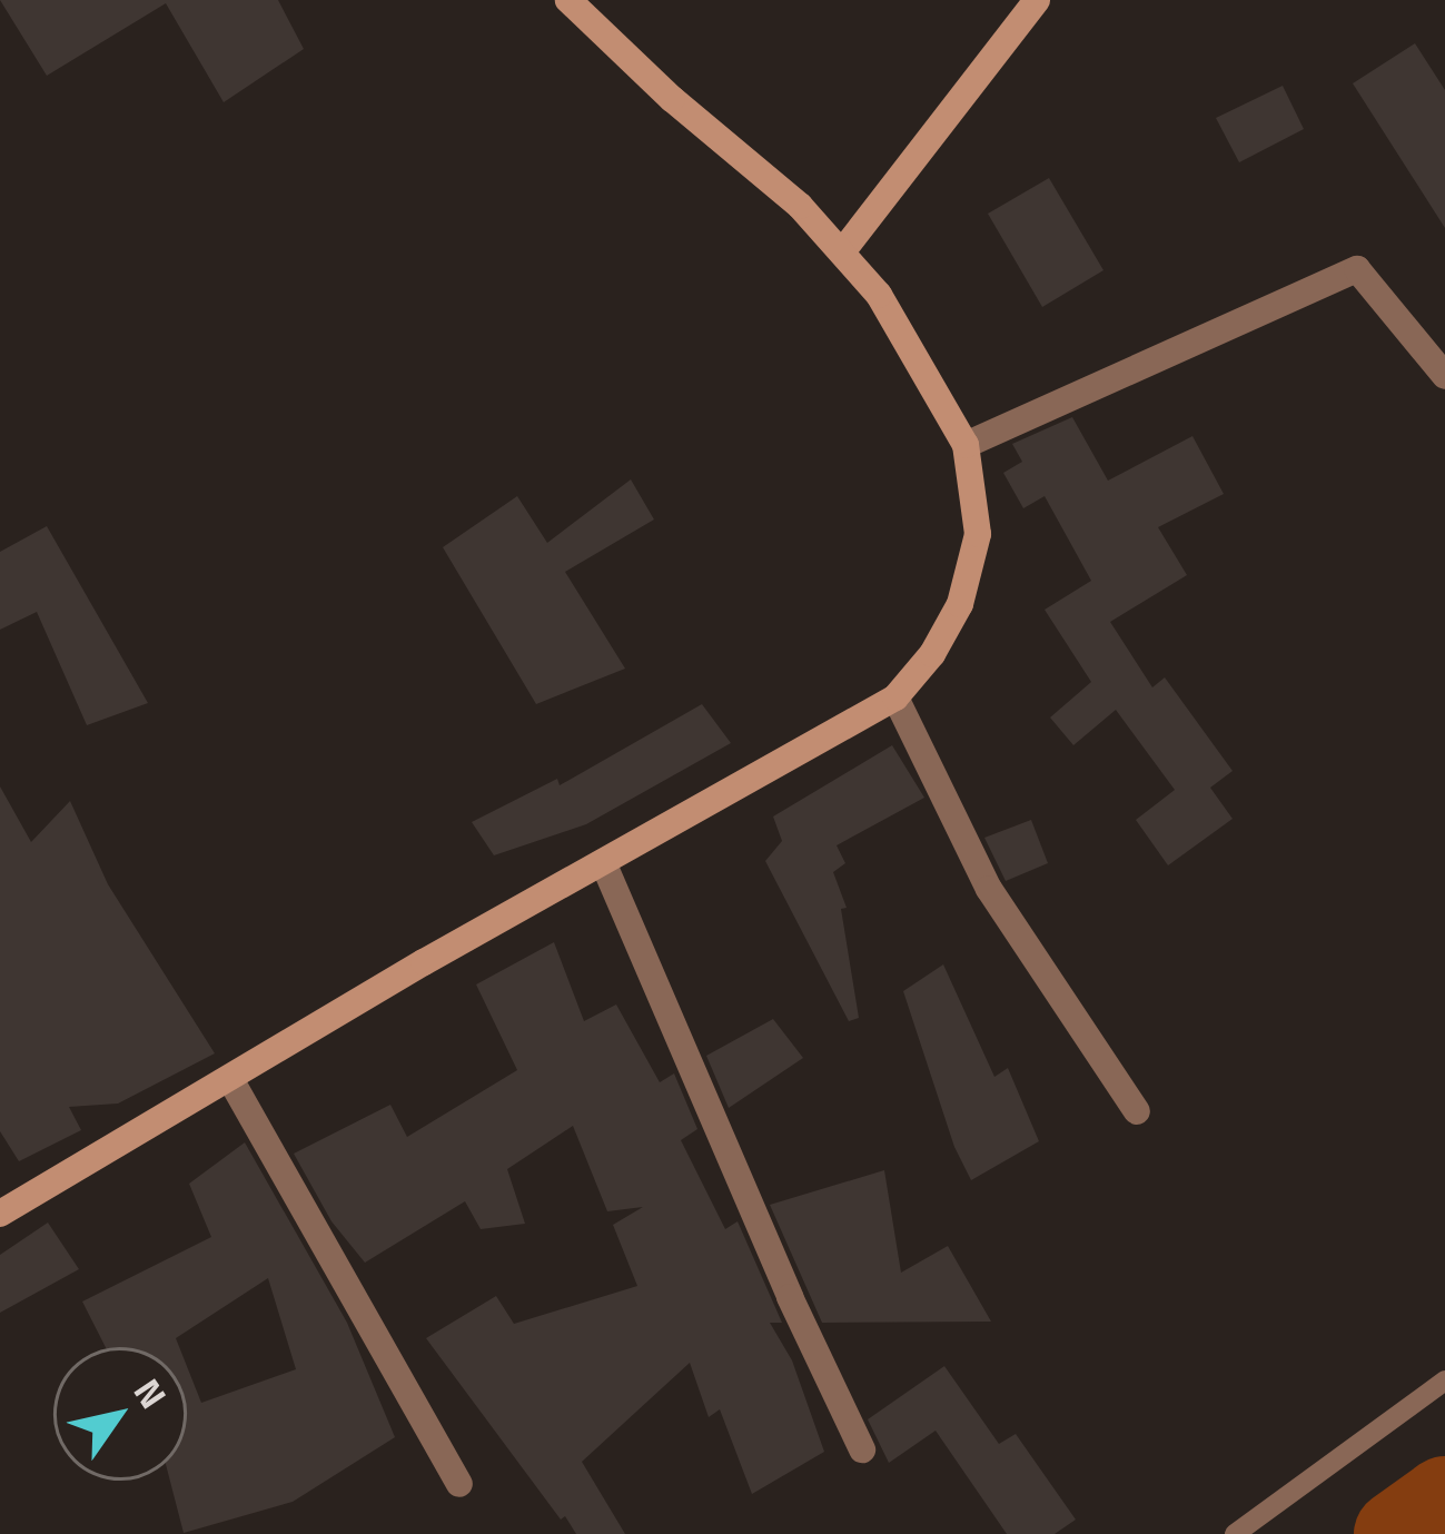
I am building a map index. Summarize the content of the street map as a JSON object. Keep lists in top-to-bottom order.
{
  "north": "top right"
}
